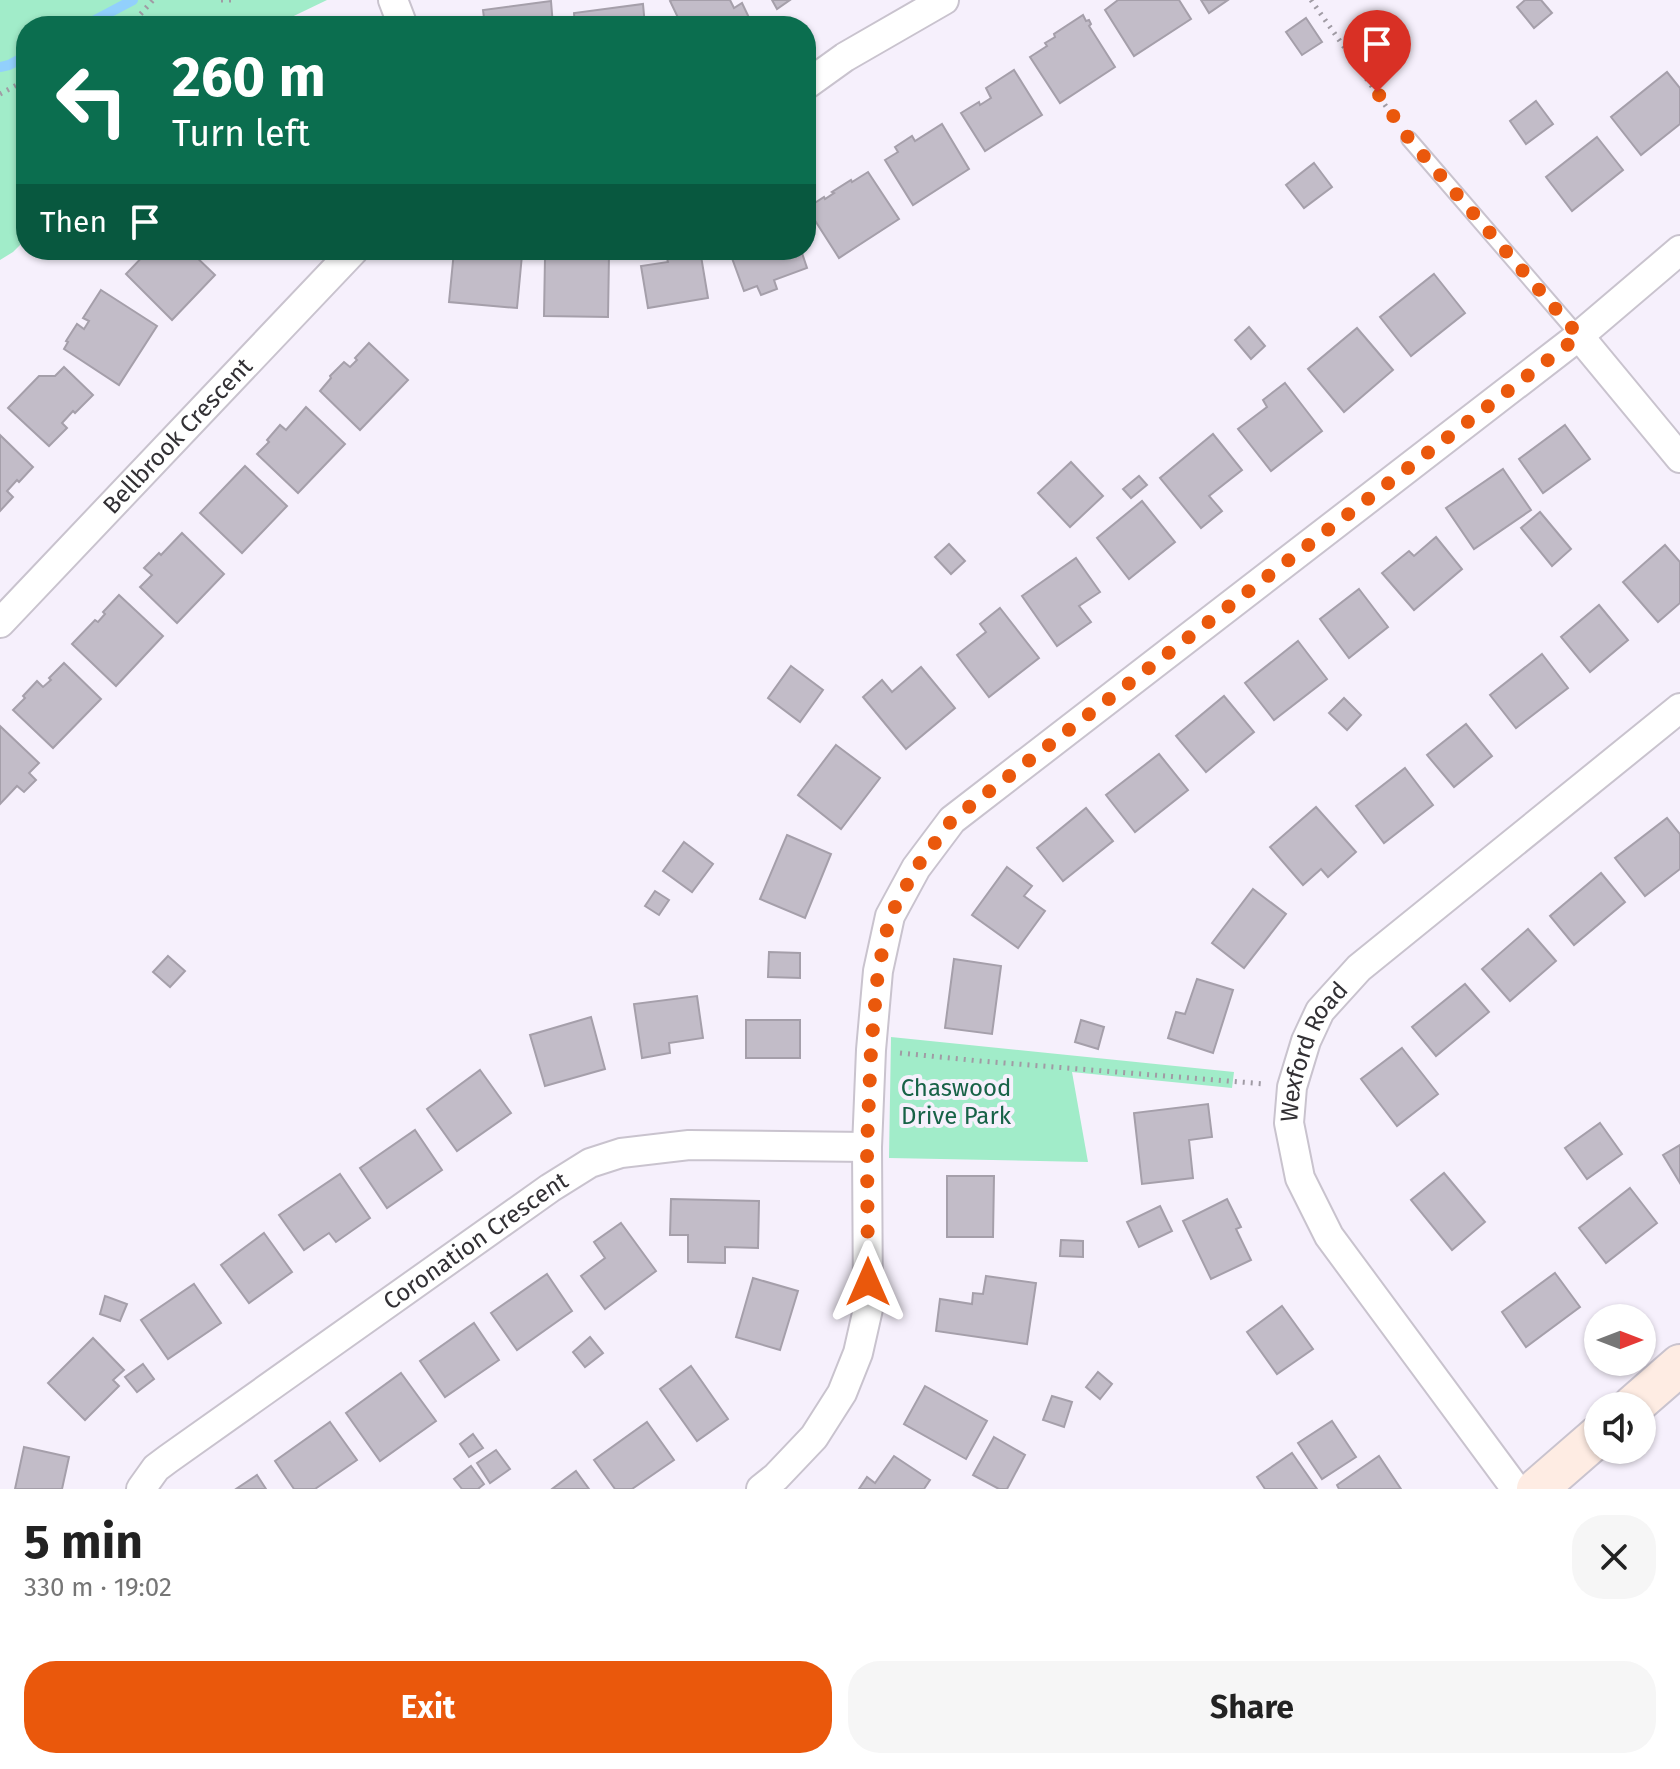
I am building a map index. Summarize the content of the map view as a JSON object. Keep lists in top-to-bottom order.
{
  "streets": {
    "street": ["Bellbrook Crescent", "Wexford Road", "Coronation Crescent"]
  },
  "parks": ["Chaswood Drive Park"],
  "north": "right",
  "page": {
    "turn": ["260 m", "Turn left"],
    "then": "Then",
    "heading": ["5 min", "330 m · 19:02"],
    "buttons": ["Exit", "Share"]
  }
}
